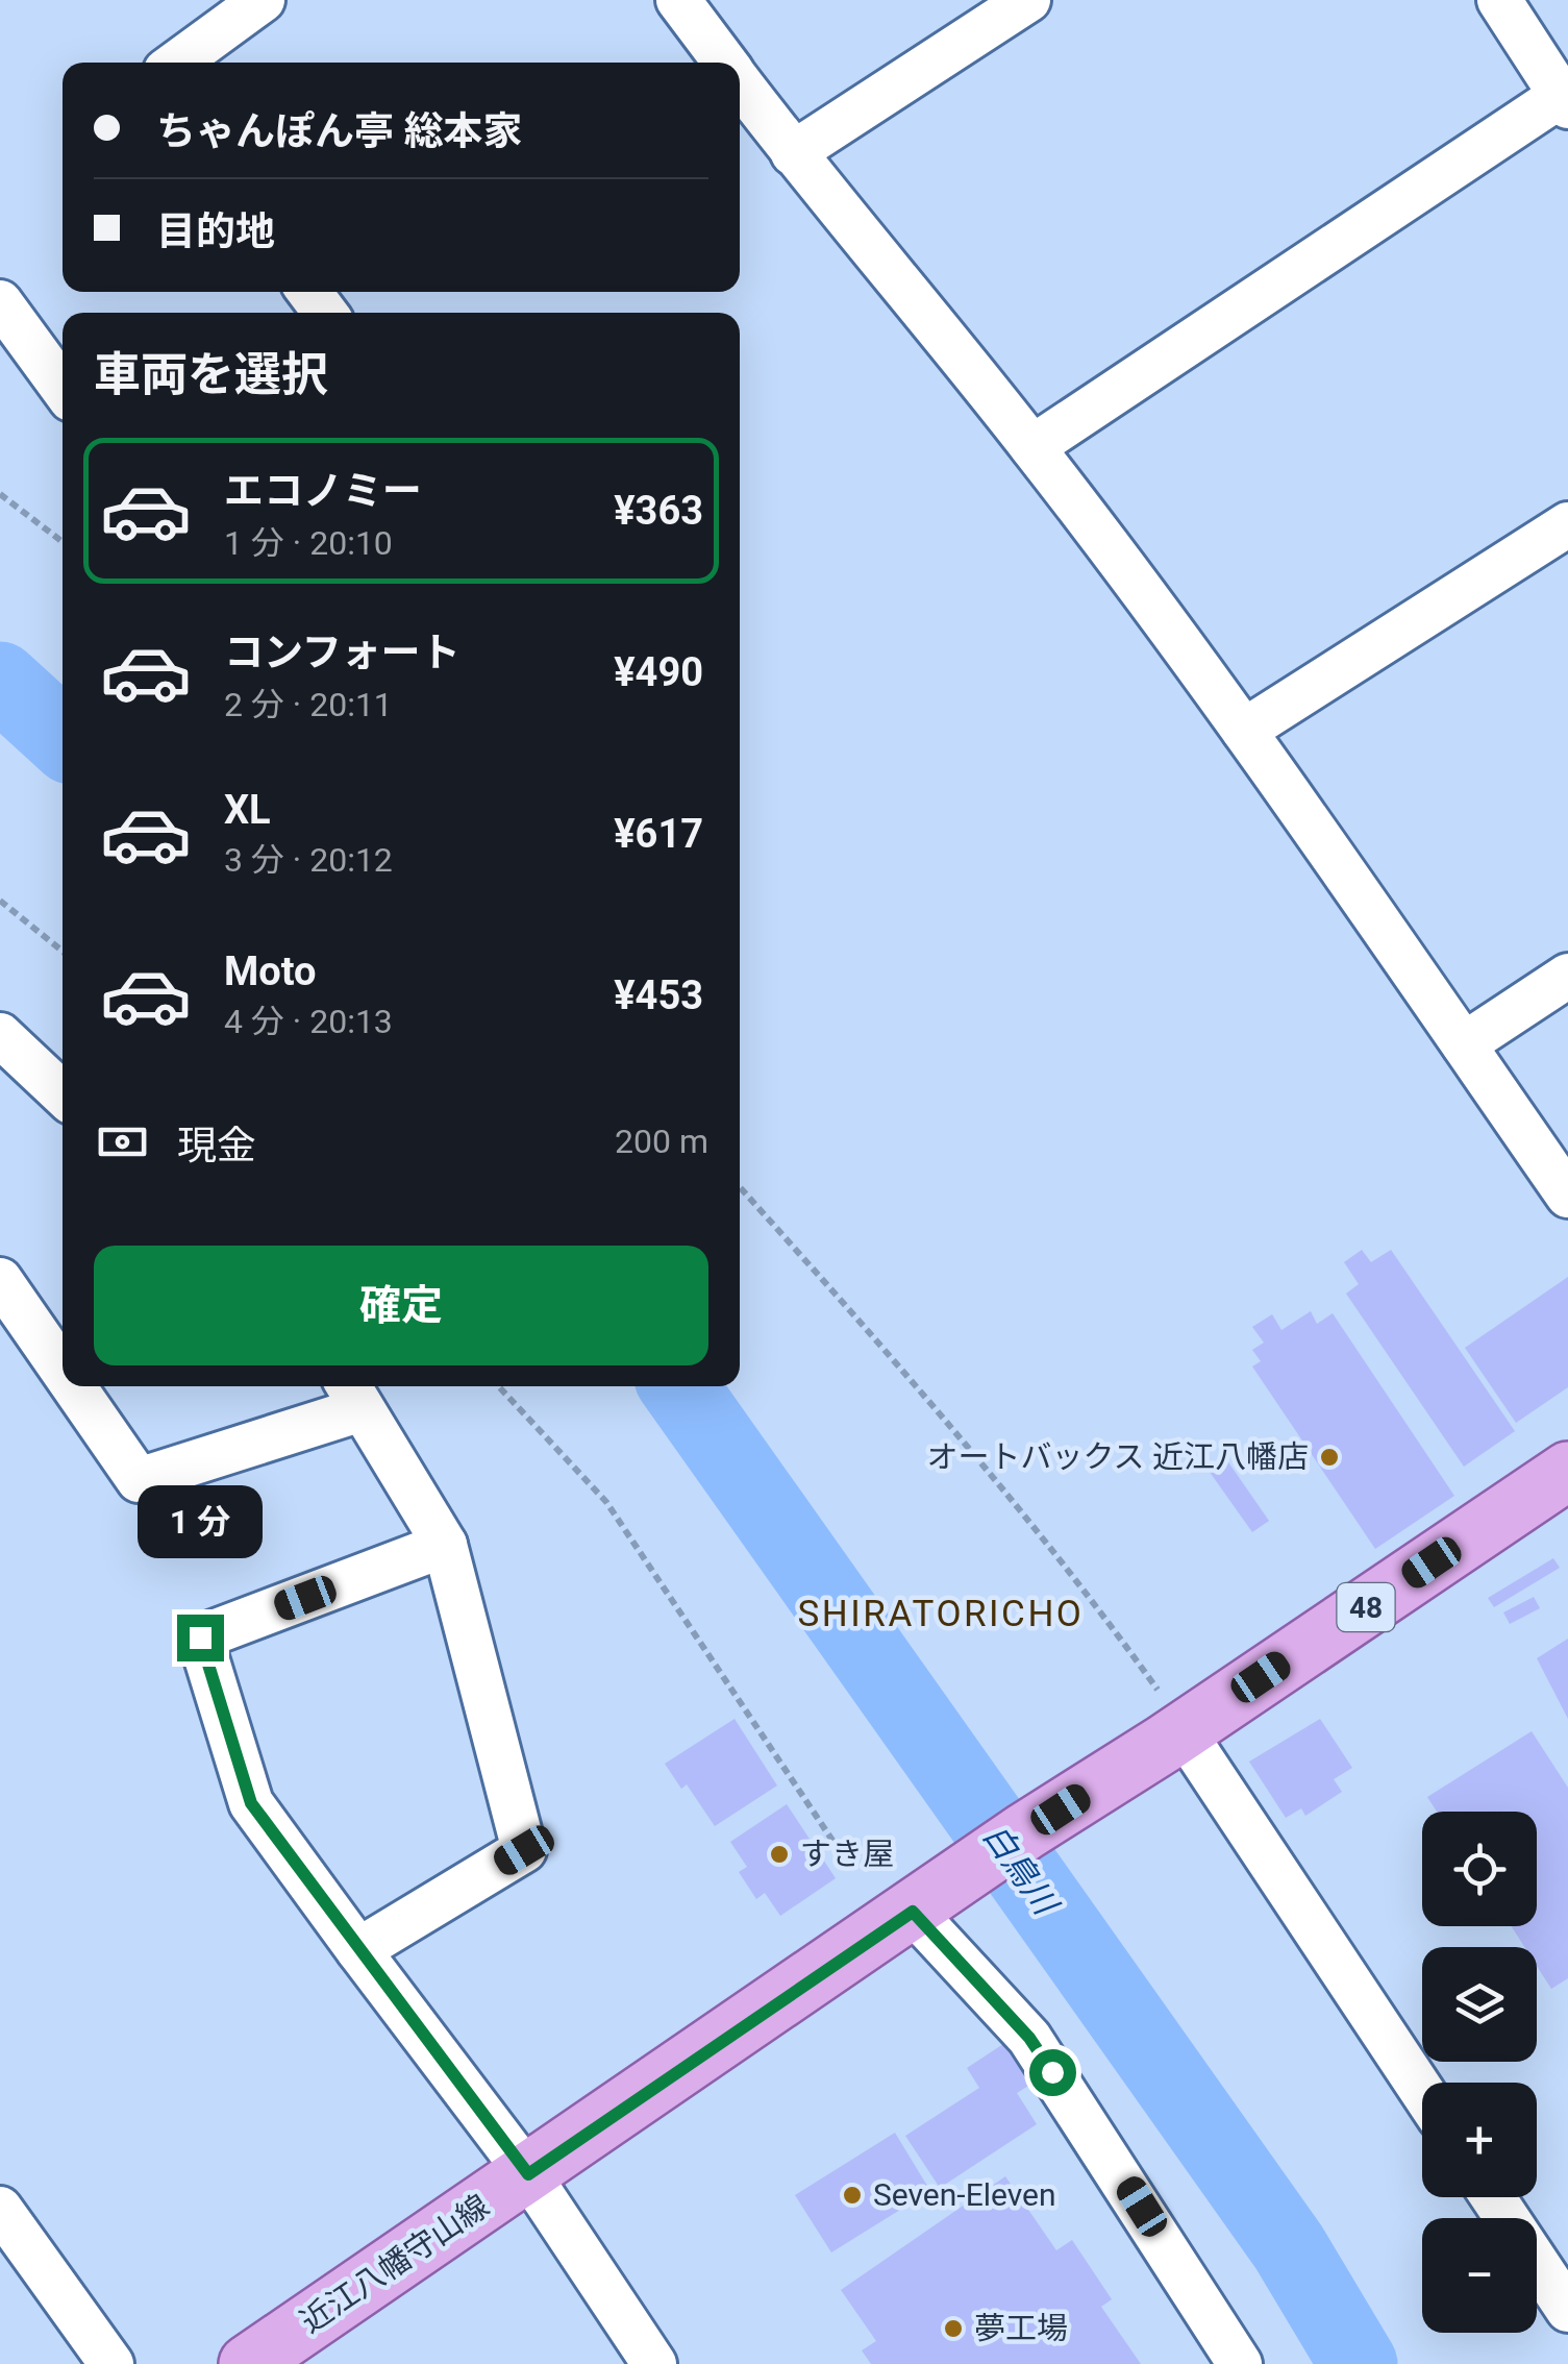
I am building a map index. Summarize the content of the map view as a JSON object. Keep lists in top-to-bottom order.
{
  "streets": {
    "main road": ["48", "近江八幡守山線"]
  },
  "crossings": [
    ["48", "近江八幡守山線"]
  ],
  "districts": ["SHIRATORICHO"],
  "water": ["白鳥川"],
  "places": [
    "オートバックス 近江八幡店",
    "すき屋",
    "Seven-Eleven",
    "夢工場"
  ],
  "page": {
    "banner": ["ちゃんぽん亭 総本家", "目的地"],
    "heading": "車両を選択",
    "list": [
      {
        "name": "エコノミー",
        "note": "1 分 · 20:10",
        "value": "¥363"
      },
      {
        "name": "コンフォート",
        "note": "2 分 · 20:11",
        "value": "¥490"
      },
      {
        "name": "XL",
        "note": "3 分 · 20:12",
        "value": "¥617"
      },
      {
        "name": "Moto",
        "note": "4 分 · 20:13",
        "value": "¥453"
      }
    ],
    "pay": ["現金", "200 m"],
    "buttons": "確定",
    "bubble": "1 分",
    "map_buttons": ["+", "−"]
  }
}
